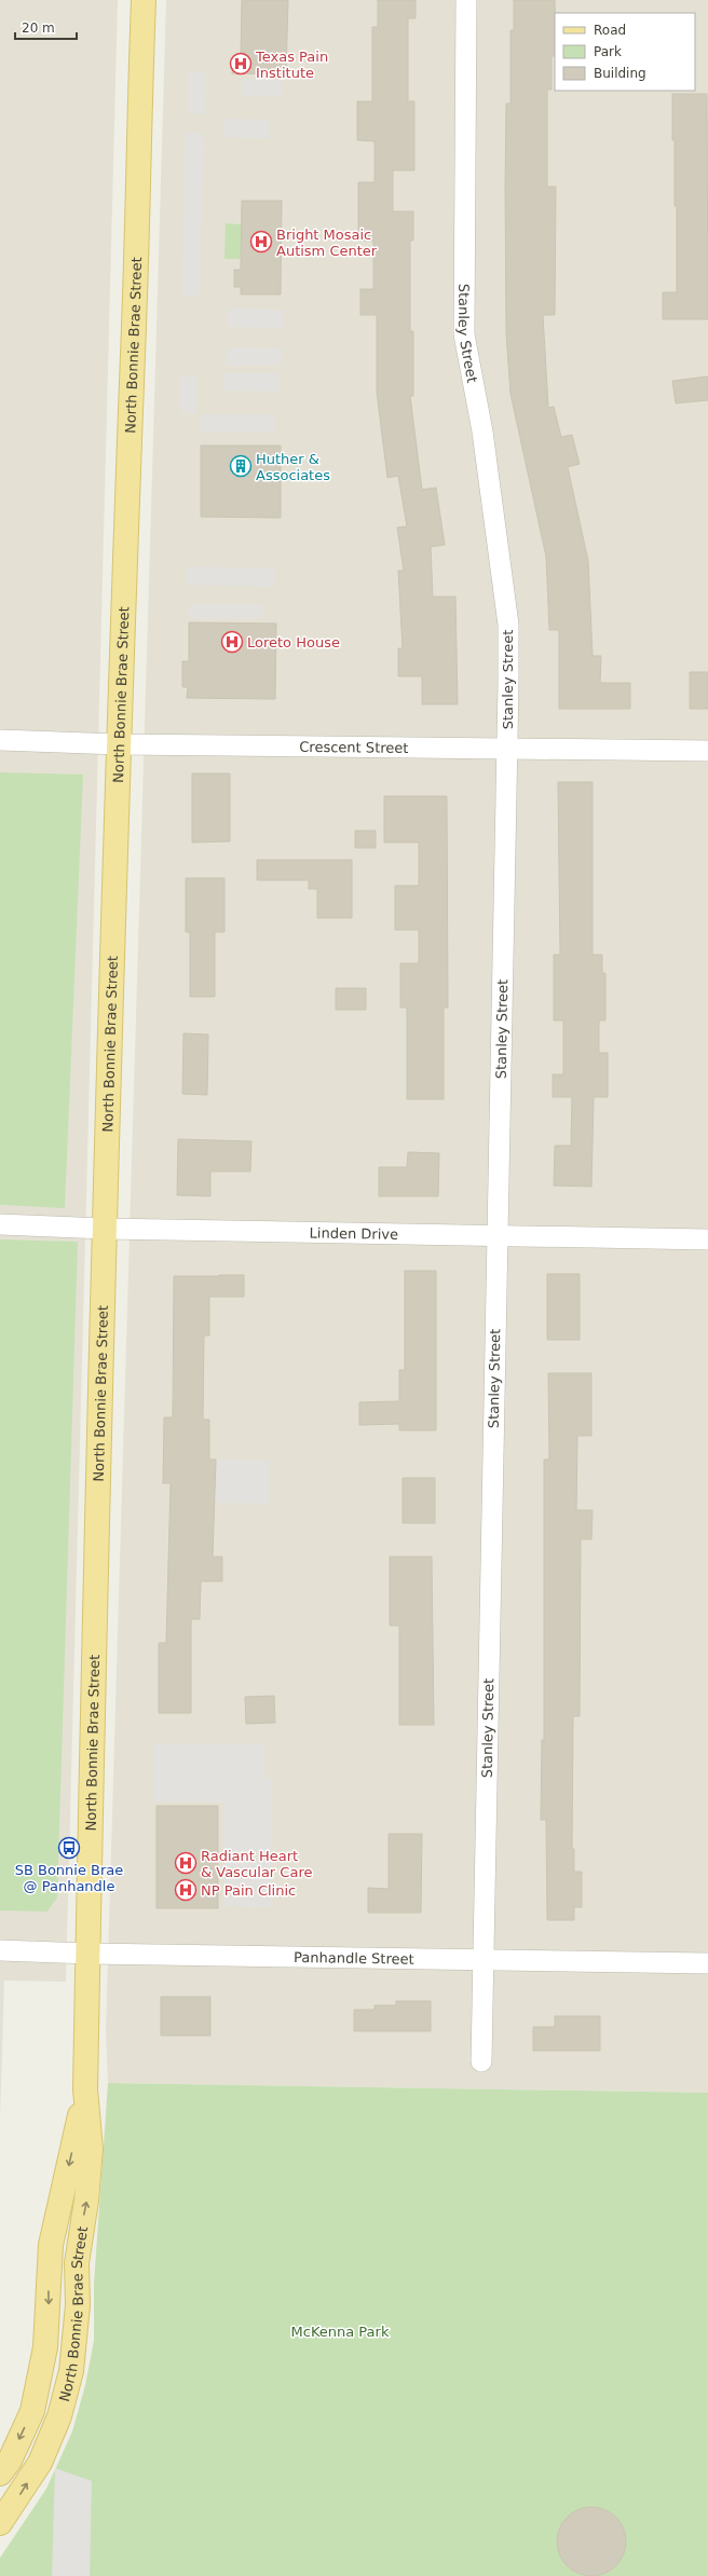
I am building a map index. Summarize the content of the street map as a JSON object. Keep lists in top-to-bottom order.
{
  "streets": {
    "main road": ["North Bonnie Brae Street"],
    "street": [
      "Stanley Street",
      "Crescent Street",
      "Linden Drive",
      "Panhandle Street"
    ]
  },
  "crossings": [
    ["Stanley Street", "Crescent Street"],
    ["Stanley Street", "Linden Drive"],
    ["Stanley Street", "Panhandle Street"],
    ["North Bonnie Brae Street", "Crescent Street"],
    ["North Bonnie Brae Street", "Linden Drive"],
    ["North Bonnie Brae Street", "Panhandle Street"]
  ],
  "parks": ["McKenna Park"],
  "places": {
    "hospital": [
      "Texas Pain Institute",
      "Bright Mosaic Autism Center",
      "Loreto House",
      "Radiant Heart & Vascular Care",
      "NP Pain Clinic"
    ],
    "building": ["Huther & Associates"],
    "bus stop": ["SB Bonnie Brae @ Panhandle"]
  },
  "legend": ["Road", "Park", "Building"],
  "scale_bar": "20 m"
}
